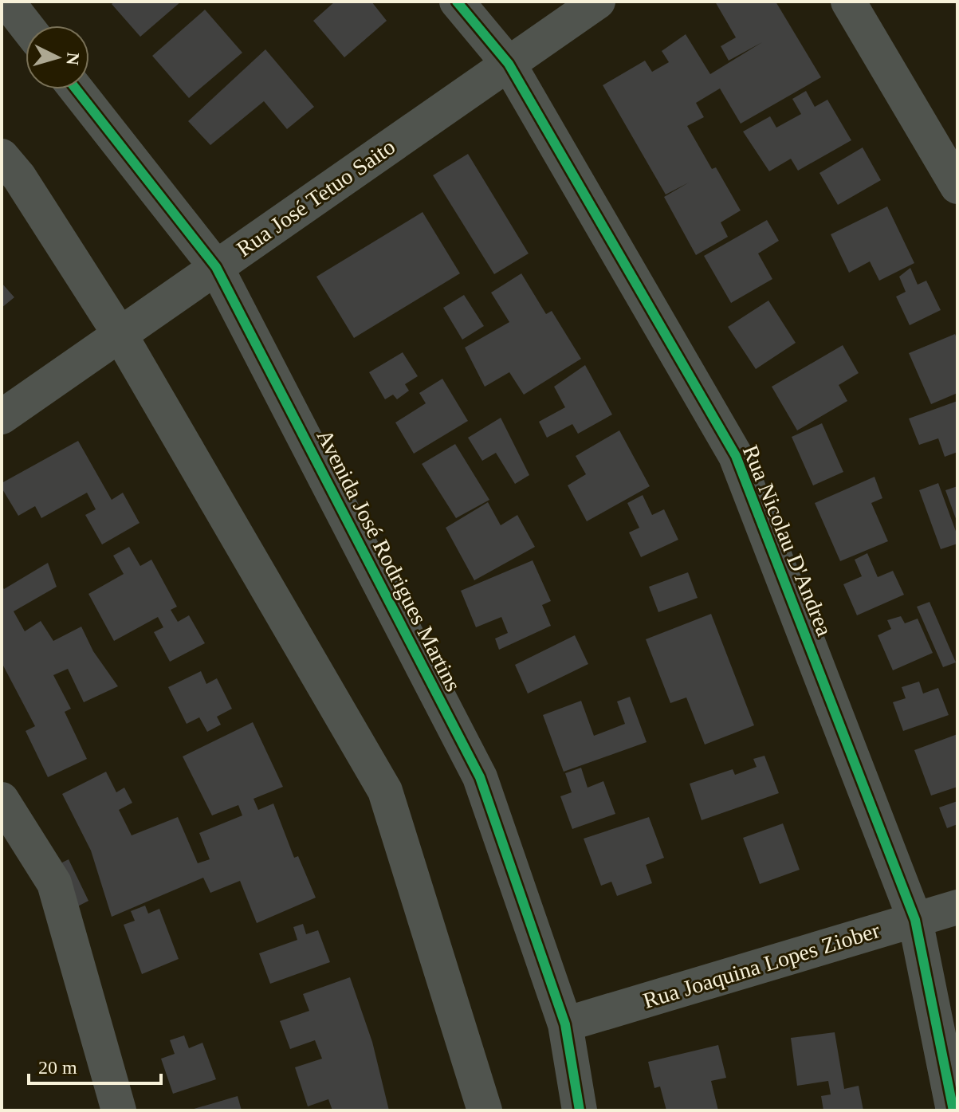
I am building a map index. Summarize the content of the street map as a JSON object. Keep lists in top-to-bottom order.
{
  "streets": {
    "street": [
      "Rua José Tetuo Saito",
      "Rua Nicolau D'Andrea",
      "Avenida José Rodrigues Martins",
      "Rua Joaquina Lopes Ziober"
    ]
  },
  "crossings": [
    ["Rua José Tetuo Saito", "Rua Nicolau D'Andrea"],
    ["Rua José Tetuo Saito", "Avenida José Rodrigues Martins"],
    ["Rua Nicolau D'Andrea", "Rua Joaquina Lopes Ziober"],
    ["Avenida José Rodrigues Martins", "Rua Joaquina Lopes Ziober"]
  ],
  "scale_bar": "20 m",
  "north": "right"
}
